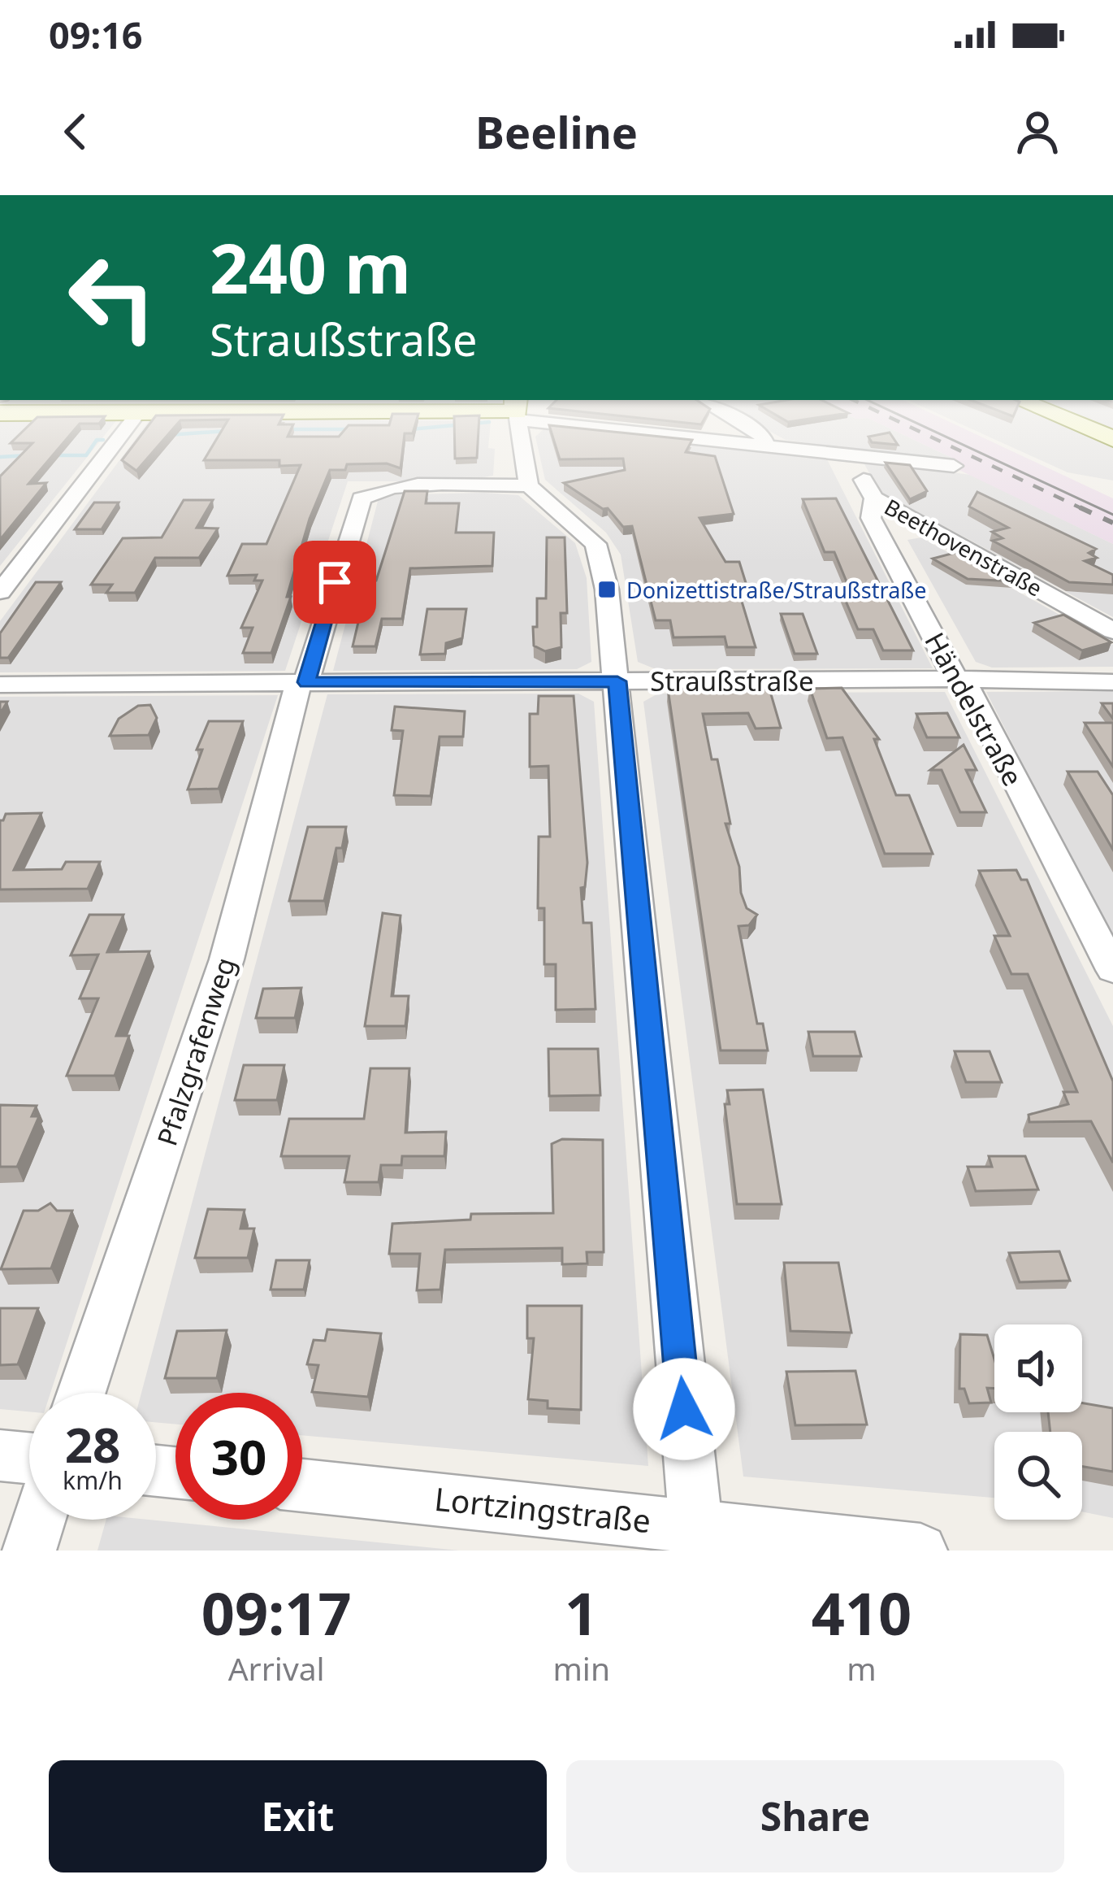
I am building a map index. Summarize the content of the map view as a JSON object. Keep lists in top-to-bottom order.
{
  "streets": {
    "street": [
      "Beethovenstraße",
      "Straußstraße",
      "Händelstraße",
      "Pfalzgrafenweg",
      "Lortzingstraße"
    ]
  },
  "crossings": [
    ["Beethovenstraße", "Händelstraße"],
    ["Straußstraße", "Händelstraße"],
    ["Straußstraße", "Pfalzgrafenweg"]
  ],
  "places": {
    "transit": ["Donizettistraße/Straußstraße"]
  },
  "page": {
    "status": "09:16",
    "header": "Beeline",
    "turn": ["240 m", "Straußstraße"],
    "speed": "28 km/h",
    "limit": "30",
    "eta": [
      "09:17",
      "Arrival",
      "1",
      "min",
      "410",
      "m"
    ],
    "buttons": ["Exit", "Share"]
  }
}
